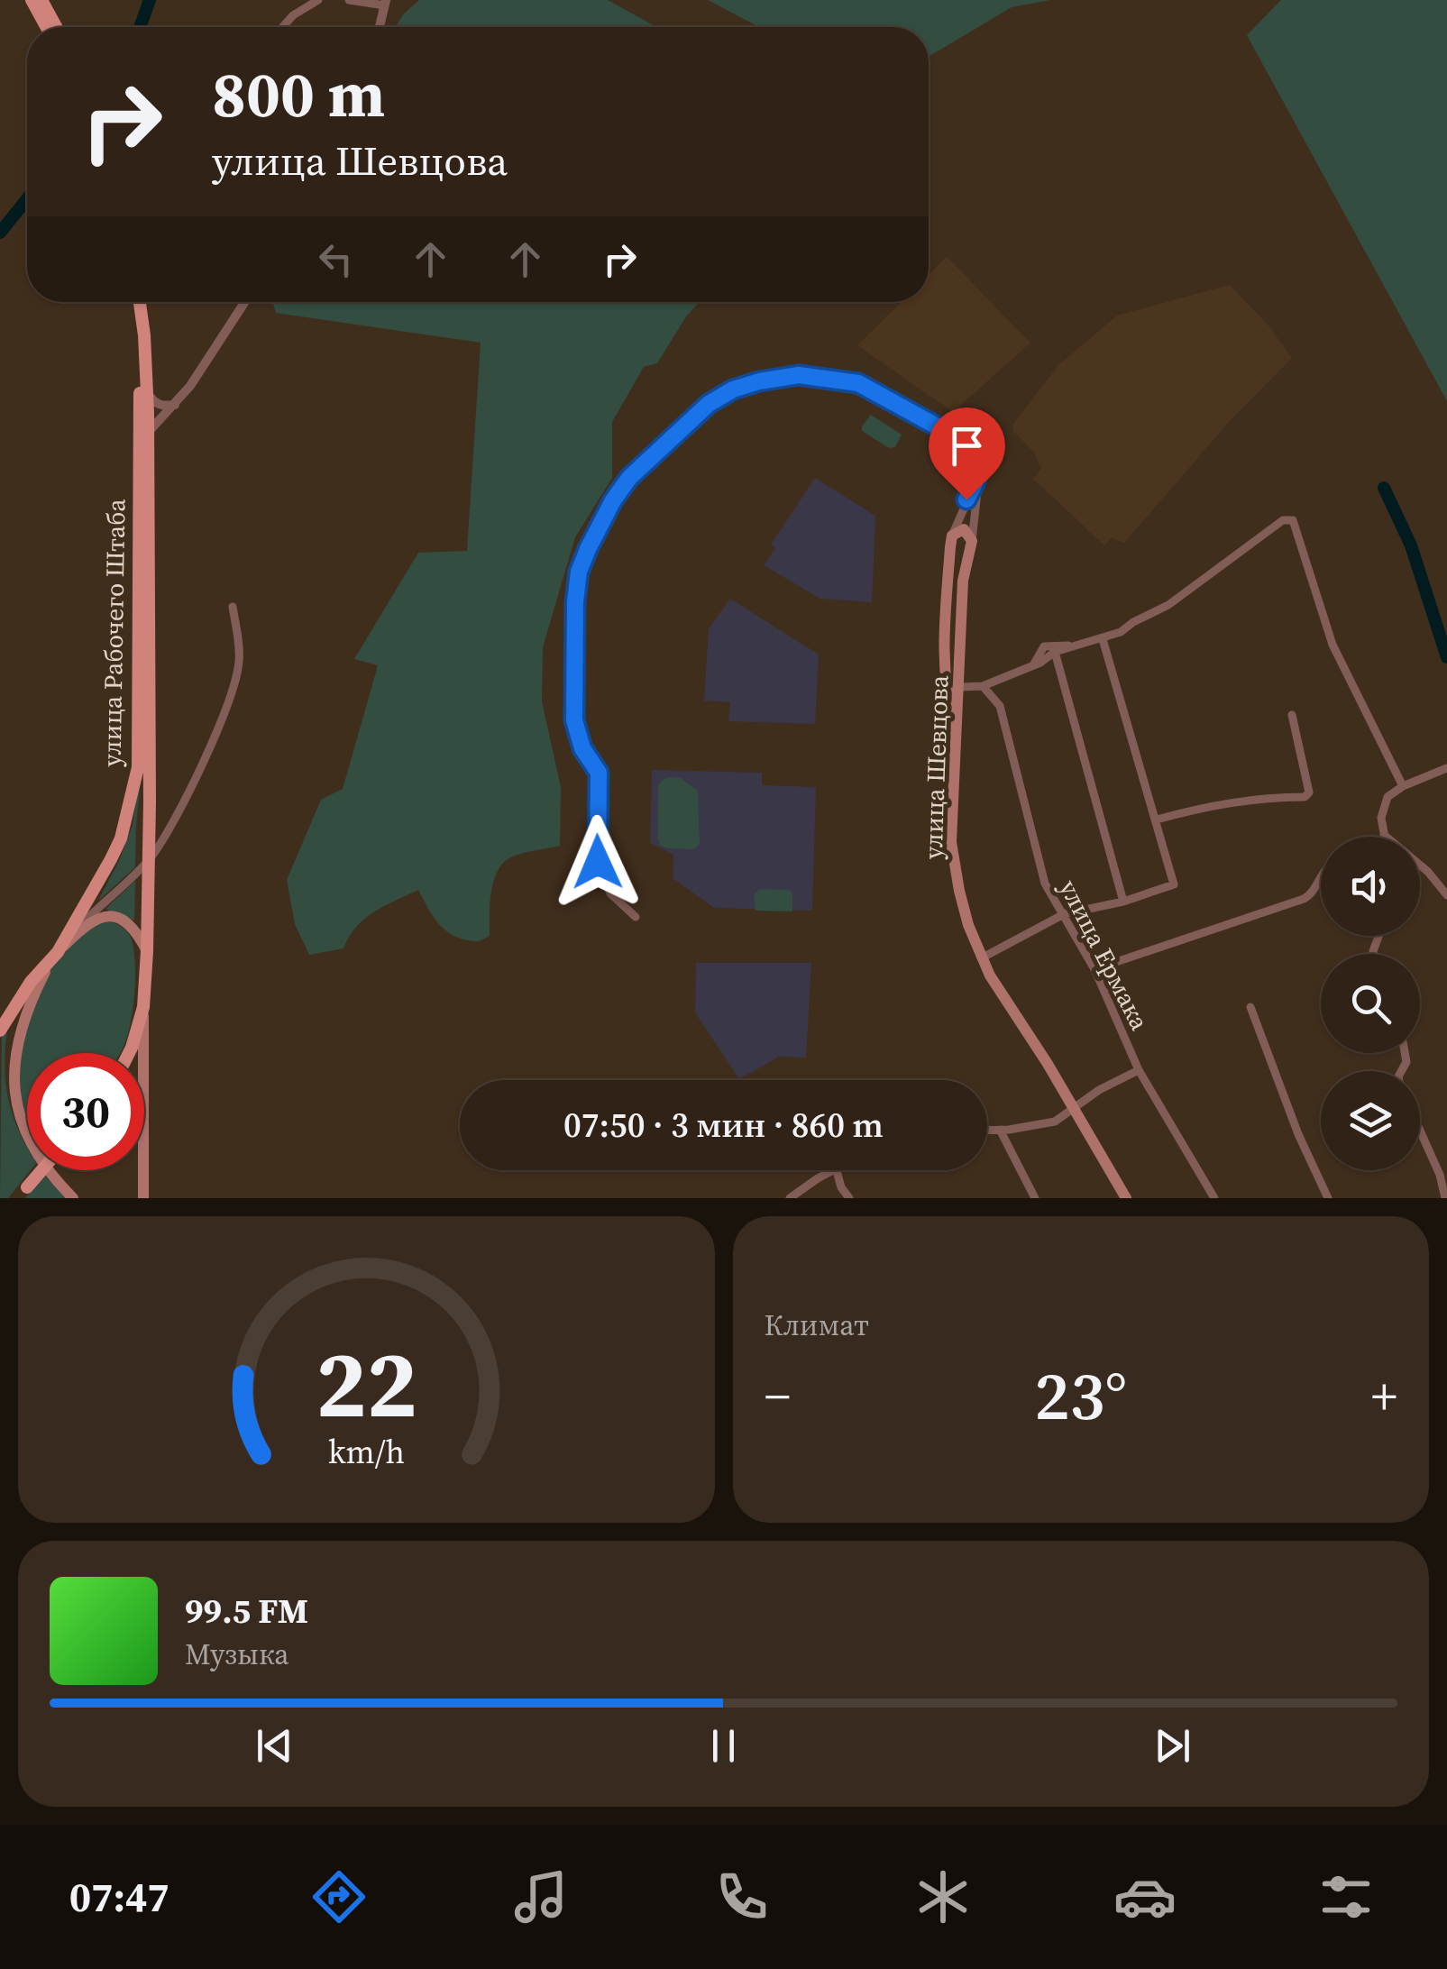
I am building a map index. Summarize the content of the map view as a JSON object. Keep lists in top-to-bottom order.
{
  "streets": {
    "main road": ["улица Рабочего Штаба", "улица Шевцова"],
    "street": ["улица Ермака"]
  },
  "page": {
    "turn": ["800 m", "улица Шевцова"],
    "limit": "30",
    "trip": "07:50 · 3 мин · 860 m",
    "tile": "Климат",
    "heat": ["−", "23°", "+"],
    "song": ["99.5 FM", "Музыка"],
    "tabs": "07:47",
    "gauge": ["22", "km/h"]
  }
}
